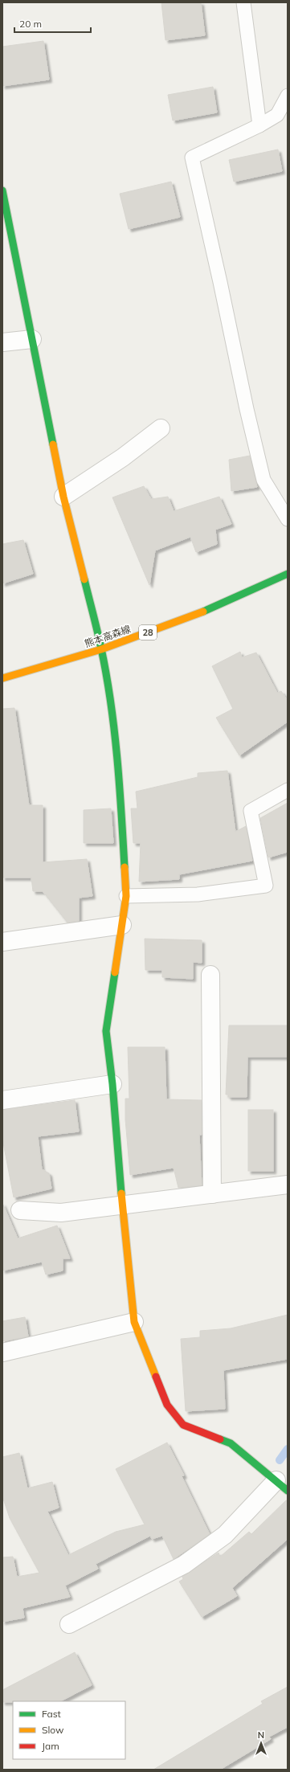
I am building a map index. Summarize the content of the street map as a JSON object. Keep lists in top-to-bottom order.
{
  "streets": {
    "street": ["28", "熊本高森線"]
  },
  "legend": ["Fast", "Slow", "Jam"],
  "scale_bar": "20 m",
  "north": "top"
}
